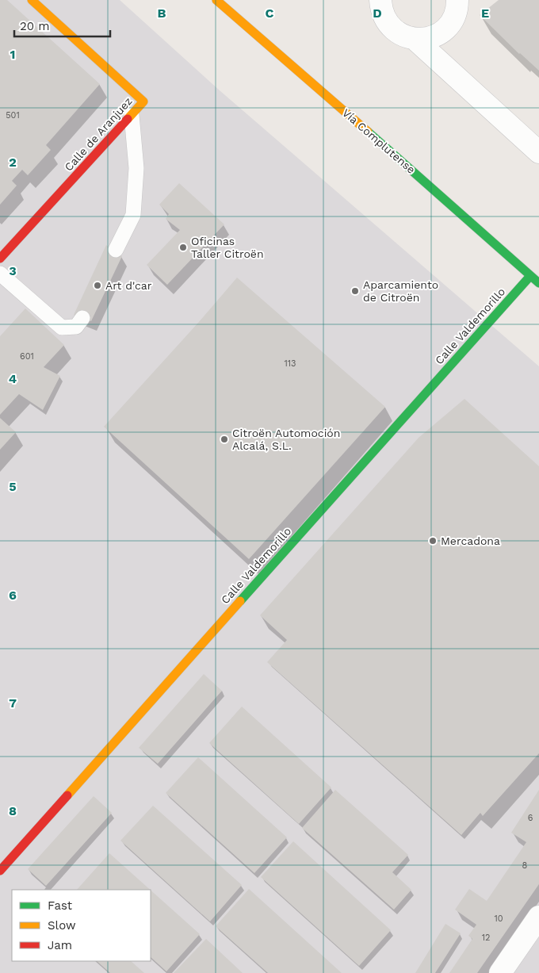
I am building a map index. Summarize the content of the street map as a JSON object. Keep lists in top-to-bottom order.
{
  "streets": {
    "street": ["Calle de Aranjuez", "Vía Complutense", "Calle Valdemorillo"]
  },
  "crossings": [
    ["Vía Complutense", "Calle Valdemorillo"]
  ],
  "places": [
    "Oficinas Taller Citroën",
    "Art d'car",
    "Aparcamiento de Citroën",
    "Citroën Automoción Alcalá, S.L.",
    "Mercadona"
  ],
  "house_numbers": [
    "501",
    "601",
    "113",
    "6",
    "8",
    "10",
    "12"
  ],
  "legend": ["Fast", "Slow", "Jam"],
  "scale_bar": "20 m",
  "grid": {
    "columns": [
      "B",
      "C",
      "D",
      "E"
    ],
    "rows": [
      "1",
      "2",
      "3",
      "4",
      "5",
      "6",
      "7",
      "8"
    ]
  }
}
